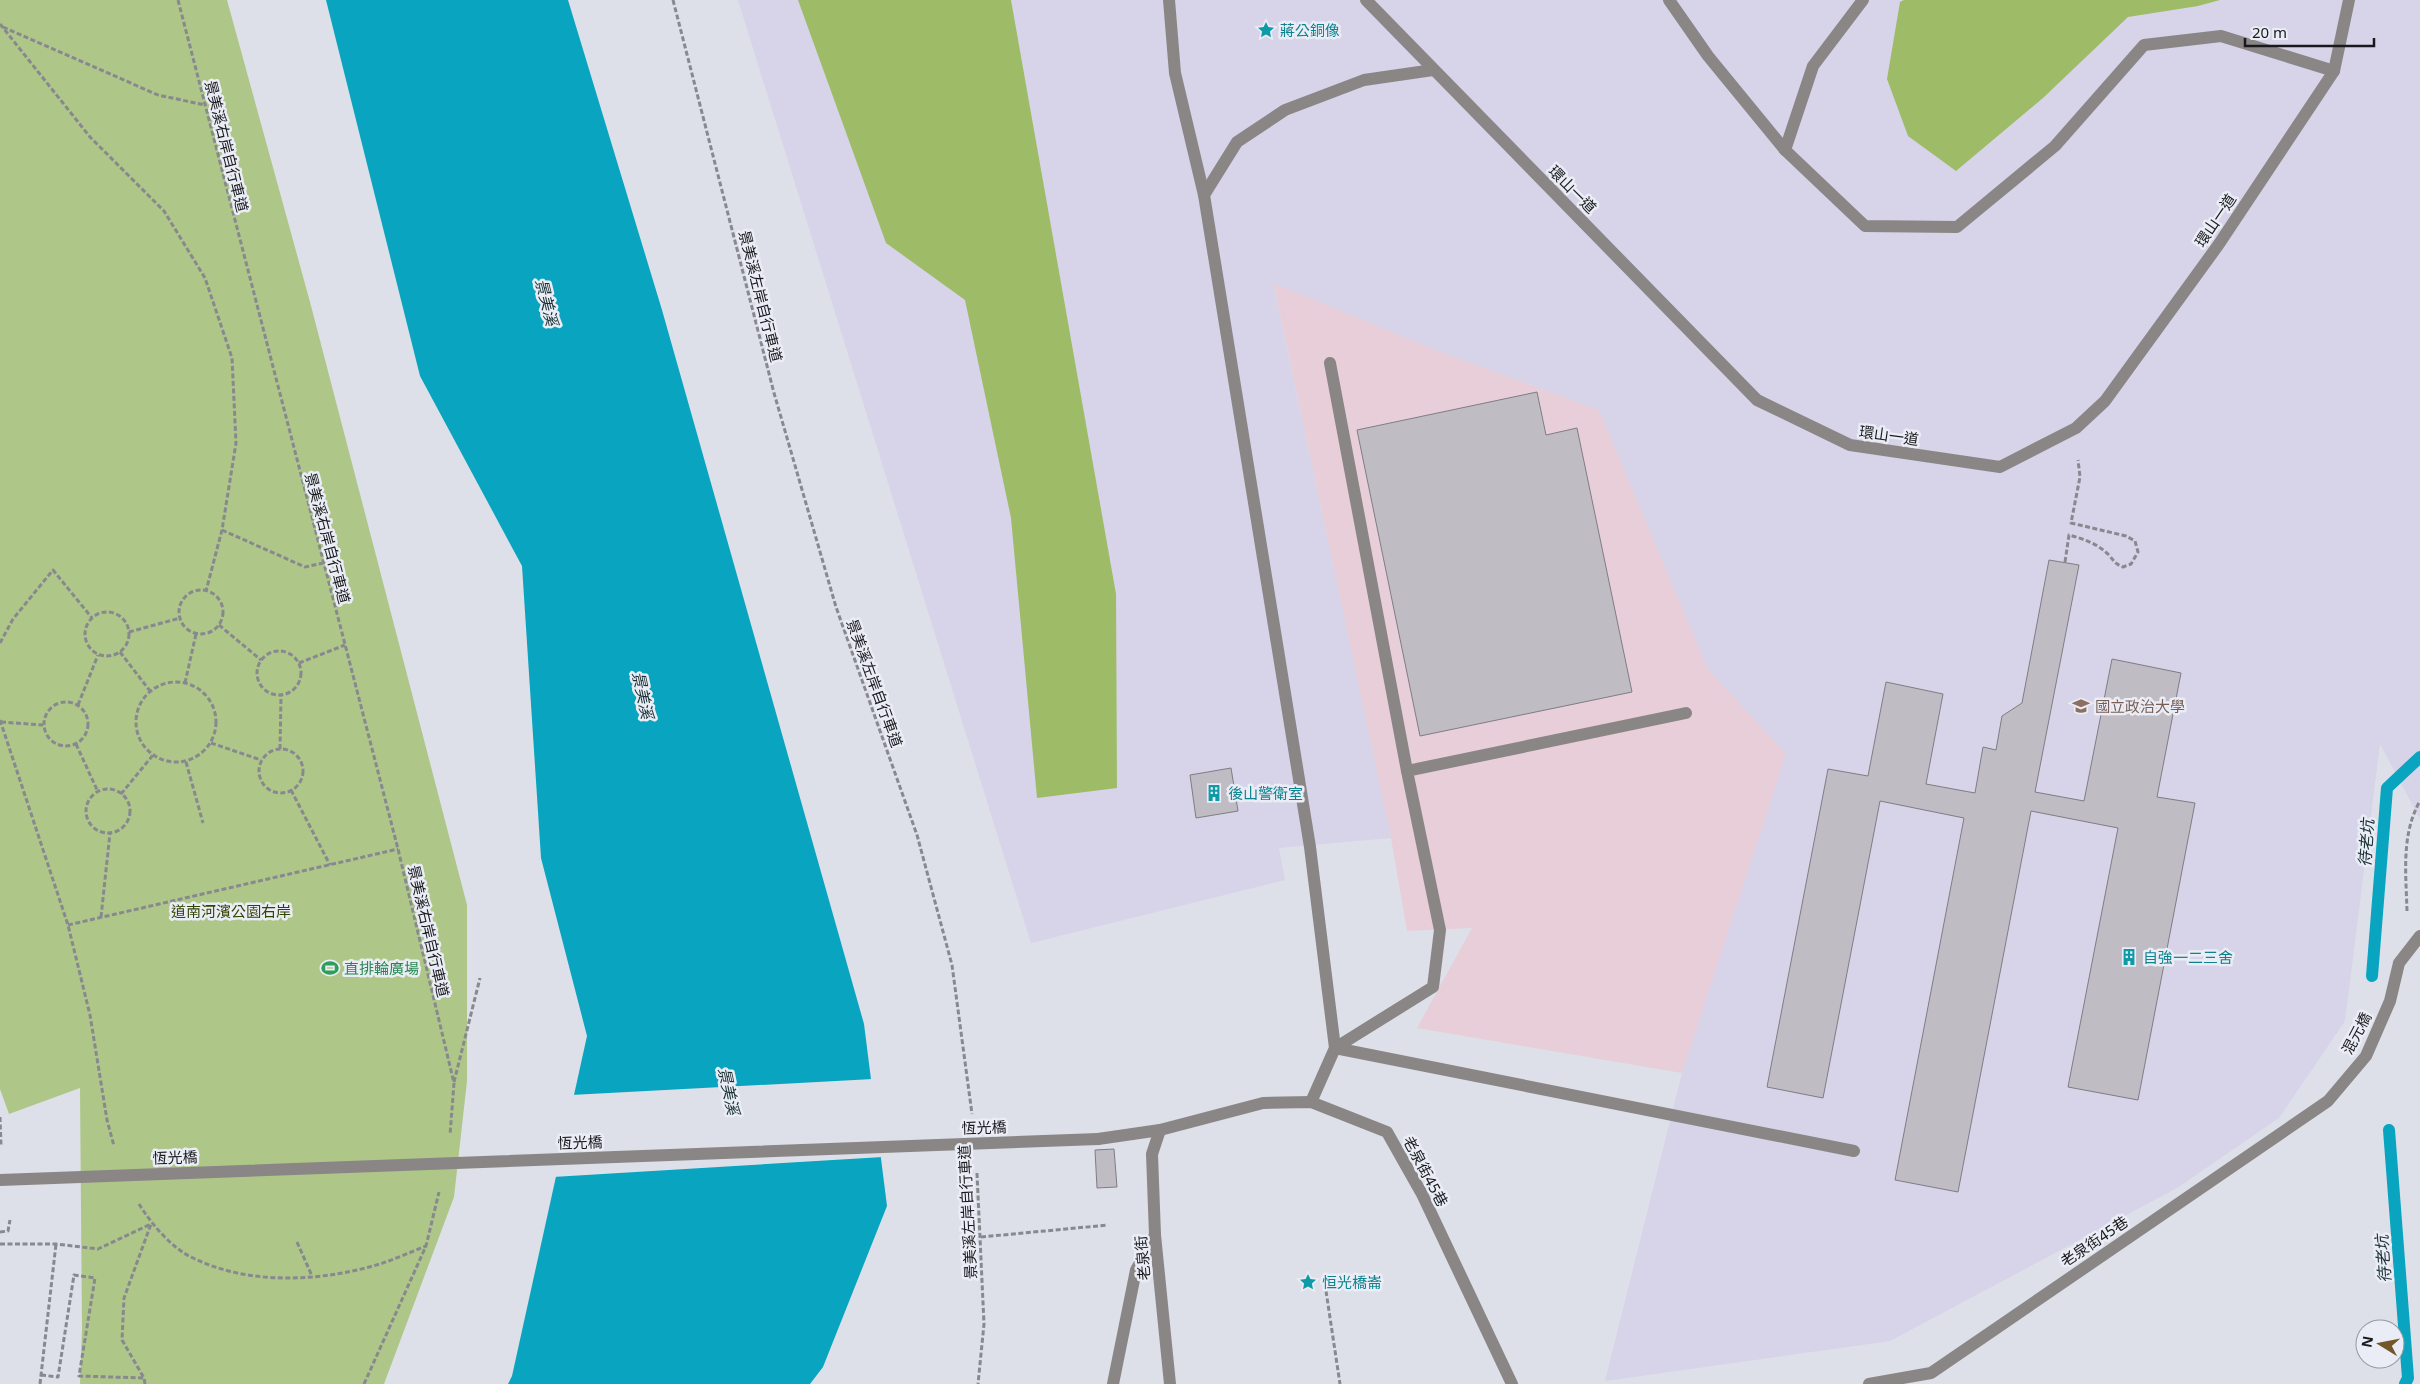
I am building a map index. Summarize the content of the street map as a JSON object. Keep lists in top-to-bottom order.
{
  "streets": {
    "street": [
      "環山一道",
      "混元橋",
      "恆光橋",
      "老泉街45巷",
      "老泉街"
    ],
    "path": ["景美溪右岸自行車道", "景美溪左岸自行車道"]
  },
  "crossings": [
    ["混元橋", "老泉街45巷"],
    ["恆光橋", "老泉街45巷"],
    ["恆光橋", "老泉街"],
    ["老泉街45巷", "老泉街"]
  ],
  "water": ["景美溪", "待老坑"],
  "parks": ["道南河濱公園右岸"],
  "places": {
    "place": ["蔣公銅像", "恒光橋崙"],
    "school or university": ["國立政治大學"],
    "building": ["後山警衛室", "自強一二三舍"],
    "sports": ["直排輪廣場"]
  },
  "scale_bar": "20 m",
  "north": "left"
}
